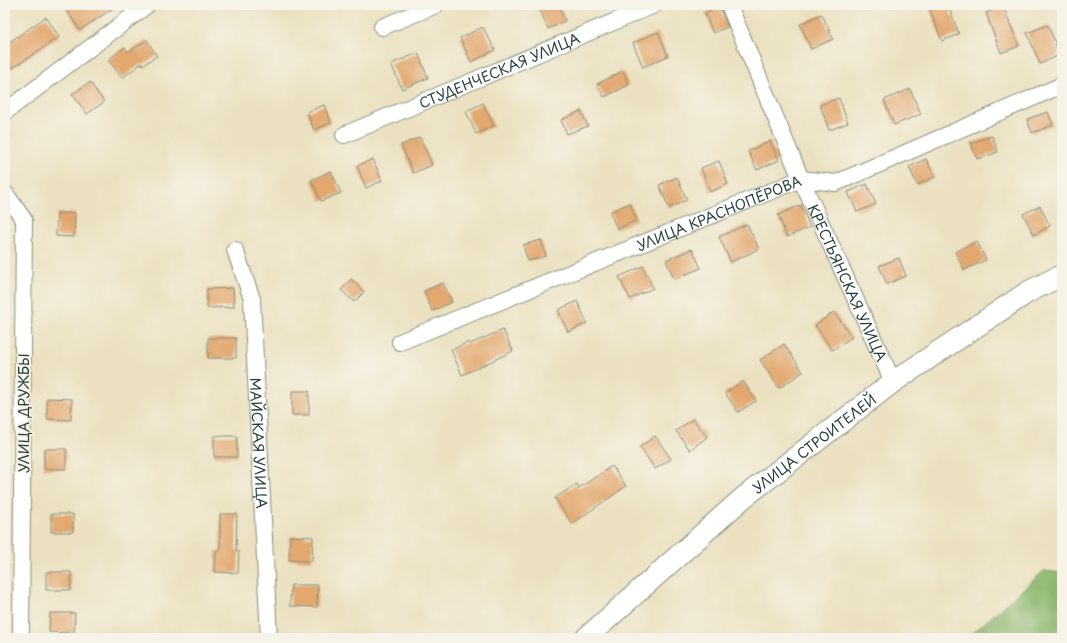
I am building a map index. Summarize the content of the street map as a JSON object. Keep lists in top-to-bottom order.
{
  "streets": {
    "street": [
      "СТУДЕНЧЕСКАЯ УЛИЦА",
      "УЛИЦА КРАСНОПЁРОВА",
      "КРЕСТЬЯНСКАЯ УЛИЦА",
      "УЛИЦА ДРУЖБЫ",
      "МАЙСКАЯ УЛИЦА",
      "УЛИЦА СТРОИТЕЛЕЙ"
    ]
  },
  "crossings": [
    ["УЛИЦА КРАСНОПЁРОВА", "КРЕСТЬЯНСКАЯ УЛИЦА"],
    ["КРЕСТЬЯНСКАЯ УЛИЦА", "УЛИЦА СТРОИТЕЛЕЙ"]
  ]
}
